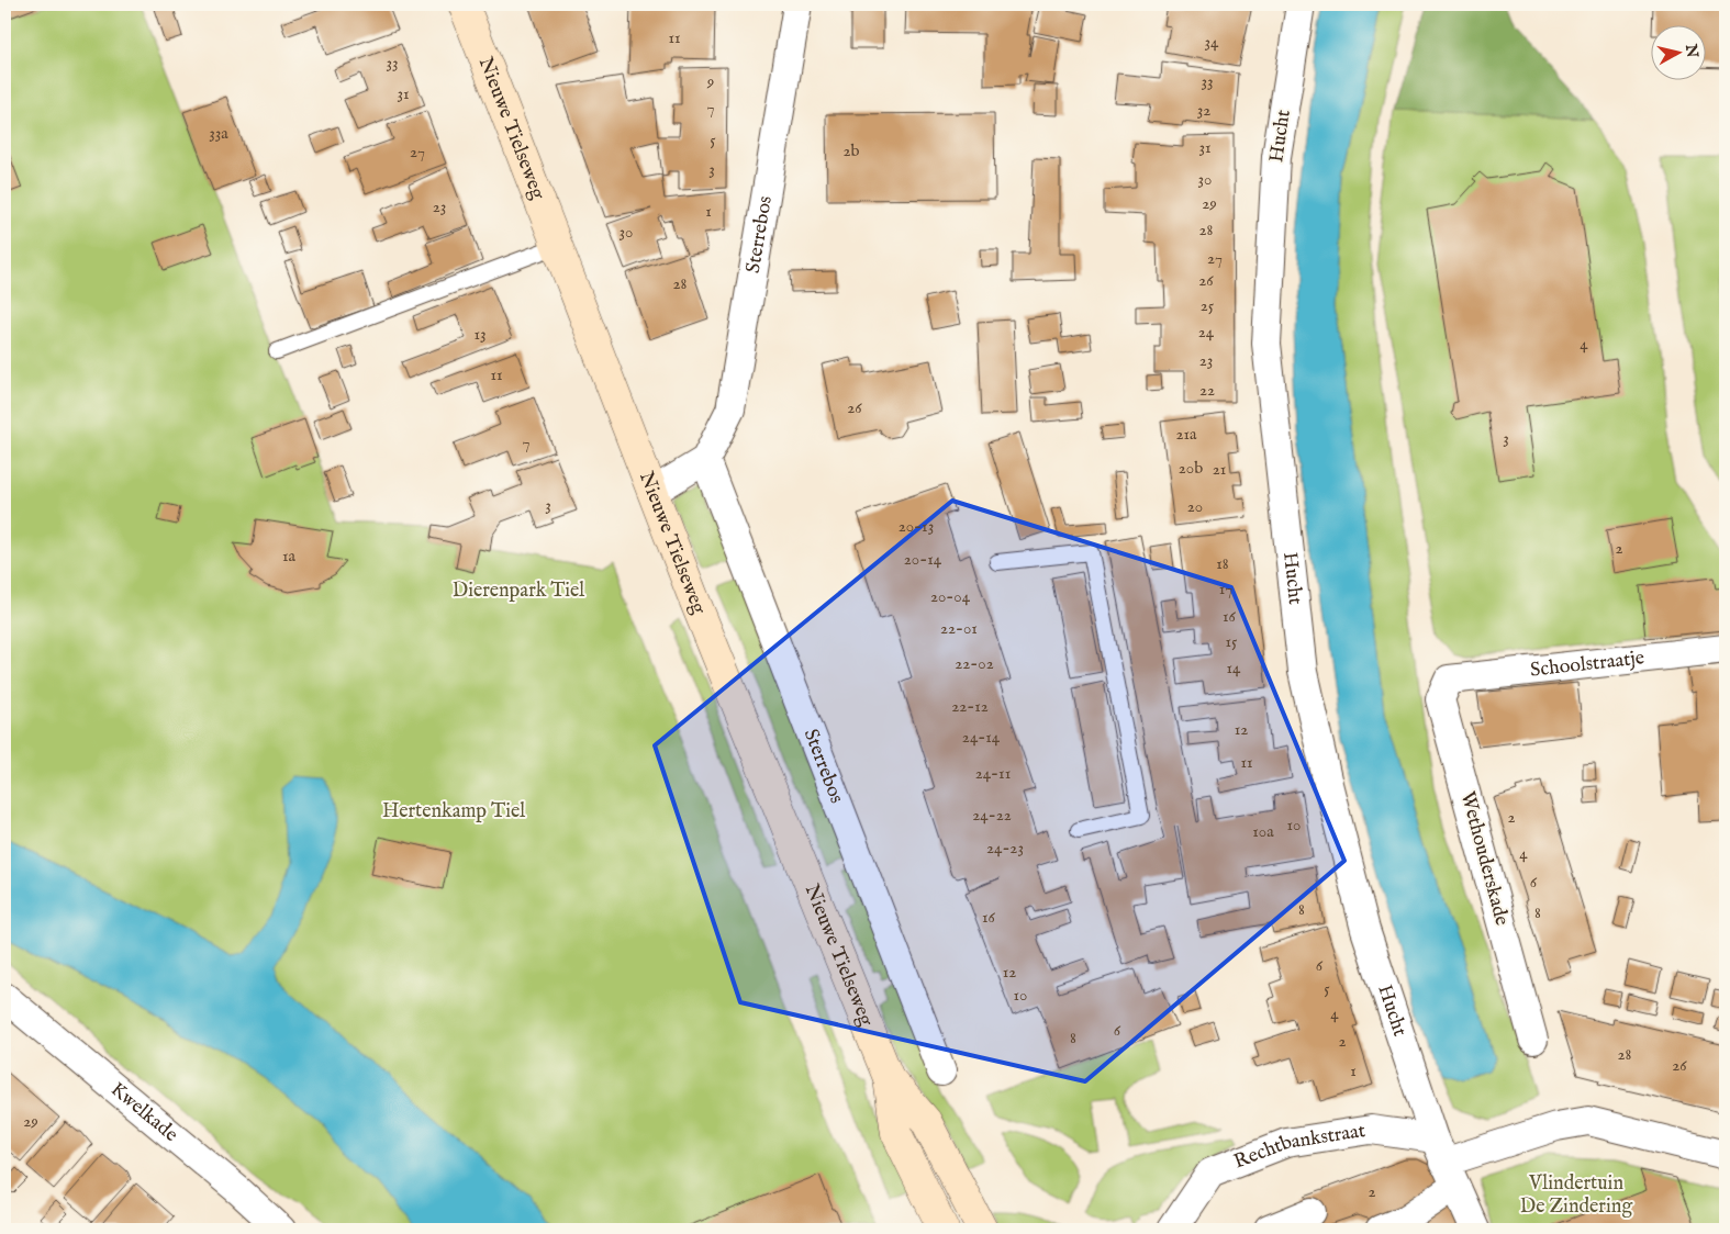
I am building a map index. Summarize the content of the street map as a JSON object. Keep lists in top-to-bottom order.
{
  "streets": {
    "main road": ["Nieuwe Tielseweg"],
    "street": [
      "Hucht",
      "Sterrebos",
      "Schoolstraatje",
      "Wethouderskade",
      "Kwelkade",
      "Rechtbankstraat"
    ]
  },
  "crossings": [
    ["Hucht", "Rechtbankstraat"],
    ["Schoolstraatje", "Wethouderskade"]
  ],
  "parks": ["Dierenpark Tiel", "Hertenkamp Tiel", "Vlindertuin De Zindering"],
  "house_numbers": [
    "11",
    "34",
    "33",
    "9",
    "33",
    "31",
    "7",
    "32",
    "33a",
    "5",
    "31",
    "2b",
    "27",
    "3",
    "30",
    "29",
    "23",
    "1",
    "28",
    "30",
    "27",
    "26",
    "28",
    "25",
    "24",
    "13",
    "4",
    "23",
    "11",
    "22",
    "26",
    "21a",
    "3",
    "7",
    "20b",
    "21",
    "3",
    "20",
    "20-13",
    "2",
    "1a",
    "20-14",
    "18",
    "17",
    "20-04",
    "16",
    "22-01",
    "15",
    "22-02",
    "14",
    "22-12",
    "12",
    "24-14",
    "11",
    "24-11",
    "24-22",
    "2",
    "10",
    "10a",
    "24-23",
    "4",
    "6",
    "8",
    "8",
    "16",
    "6",
    "12",
    "5",
    "10",
    "4",
    "6",
    "8",
    "2",
    "28",
    "26",
    "1",
    "29",
    "2"
  ],
  "north": "right"
}
